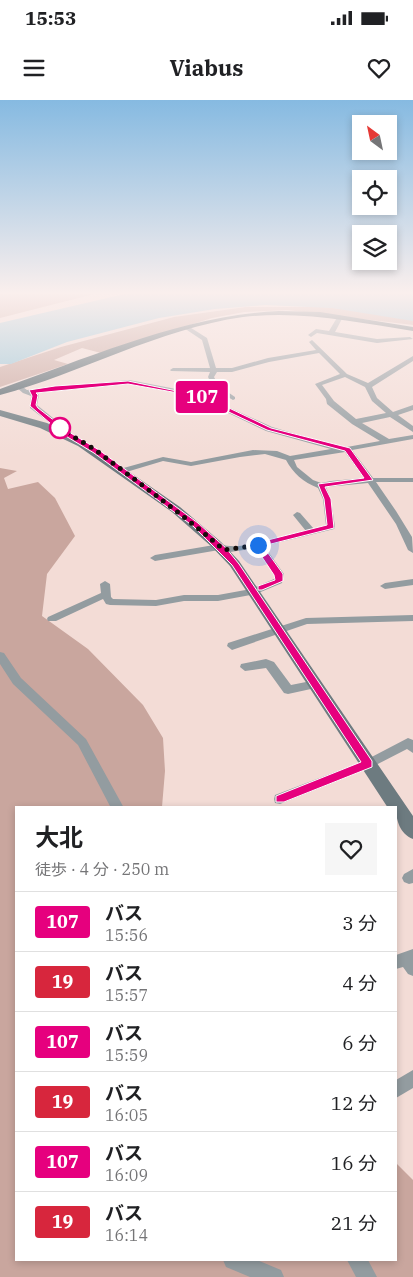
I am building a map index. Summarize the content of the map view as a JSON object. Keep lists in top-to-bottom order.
{
  "lines": ["bus line 107"],
  "north": "top left",
  "page": {
    "status": "15:53",
    "header": "Viabus",
    "on_map": "107",
    "heading": ["大北", "徒歩 · 4 分 · 250 m"],
    "list": [
      {
        "mark": "107",
        "name": "バス",
        "note": "15:56",
        "value": "3 分"
      },
      {
        "mark": "19",
        "name": "バス",
        "note": "15:57",
        "value": "4 分"
      },
      {
        "mark": "107",
        "name": "バス",
        "note": "15:59",
        "value": "6 分"
      },
      {
        "mark": "19",
        "name": "バス",
        "note": "16:05",
        "value": "12 分"
      },
      {
        "mark": "107",
        "name": "バス",
        "note": "16:09",
        "value": "16 分"
      },
      {
        "mark": "19",
        "name": "バス",
        "note": "16:14",
        "value": "21 分"
      }
    ]
  }
}
